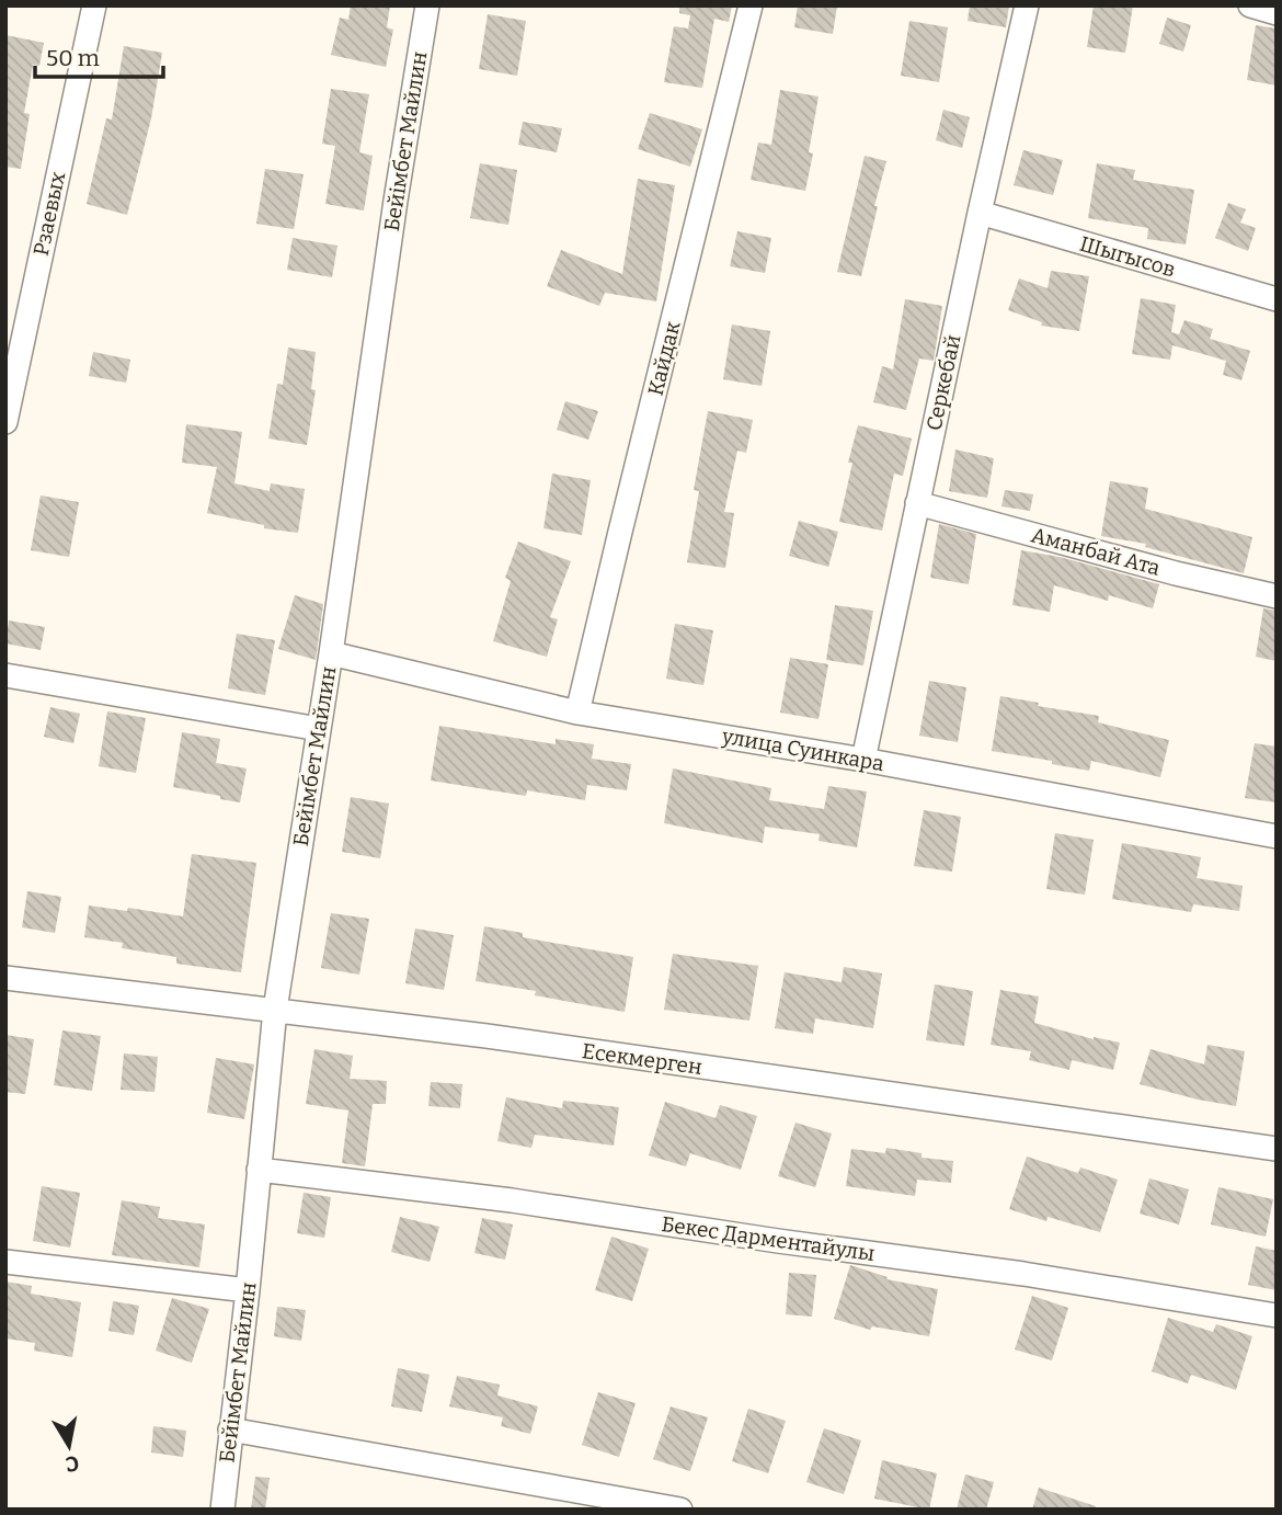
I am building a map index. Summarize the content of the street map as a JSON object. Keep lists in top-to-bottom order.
{
  "streets": {
    "street": [
      "Бейімбет Майлин",
      "Рзаевых",
      "Шыгысов",
      "Кайдак",
      "Серкебай",
      "Аманбай Ата",
      "улица Суинкара",
      "Eсекмерген",
      "Бекес Дарментайулы"
    ]
  },
  "crossings": [
    ["Бейімбет Майлин", "улица Суинкара"],
    ["Бейімбет Майлин", "Eсекмерген"],
    ["Бейімбет Майлин", "Бекес Дарментайулы"],
    ["Шыгысов", "Серкебай"],
    ["Кайдак", "улица Суинкара"],
    ["Серкебай", "Аманбай Ата"],
    ["Серкебай", "улица Суинкара"]
  ],
  "scale_bar": "50 m",
  "north": "bottom"
}
